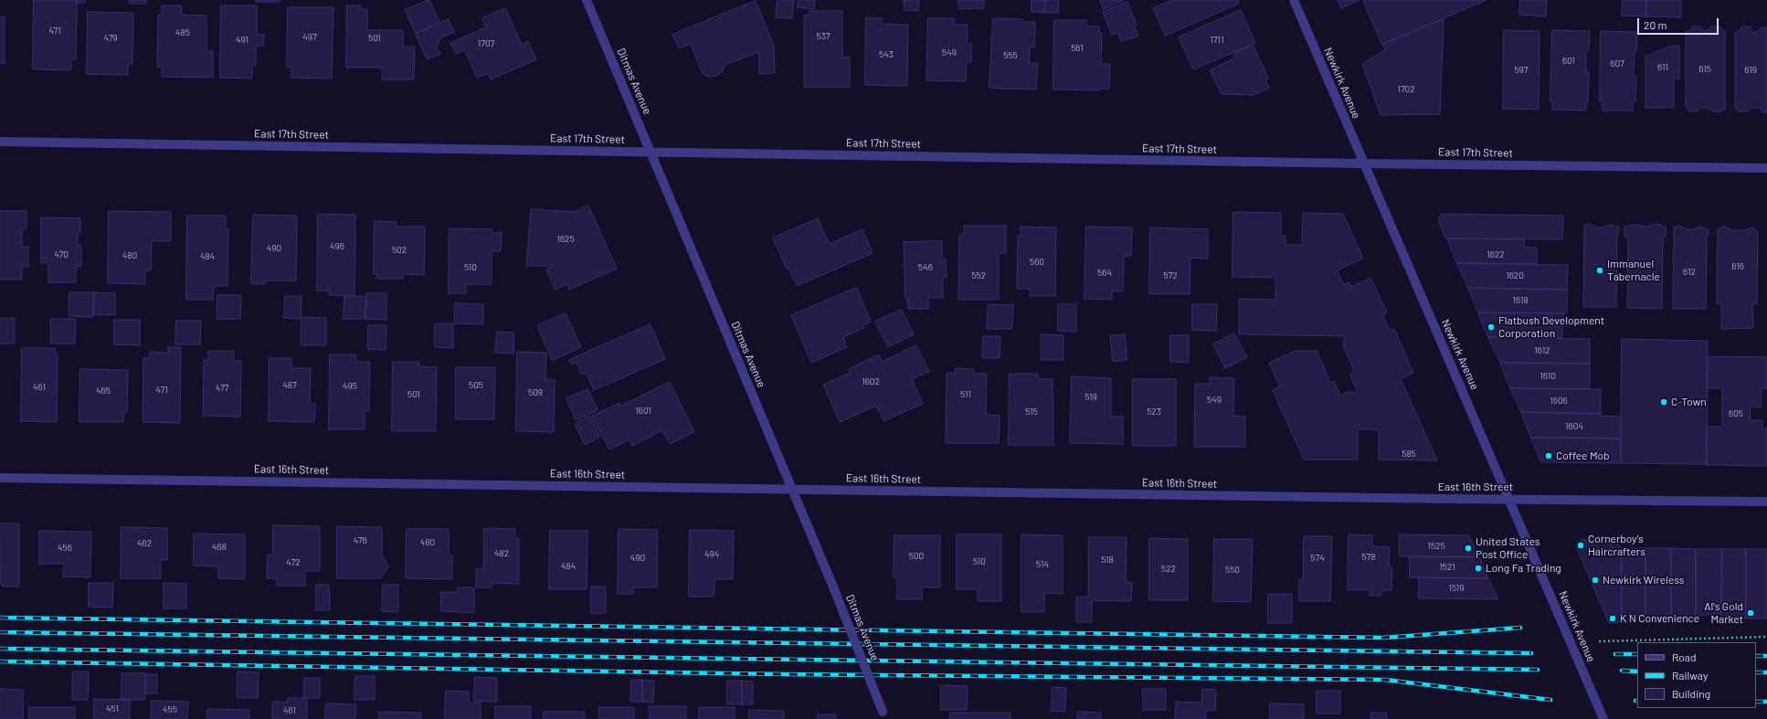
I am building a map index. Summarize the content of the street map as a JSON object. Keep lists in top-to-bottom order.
{
  "streets": {
    "street": [
      "Ditmas Avenue",
      "Newkirk Avenue",
      "East 17th Street",
      "East 16th Street"
    ]
  },
  "crossings": [
    ["Ditmas Avenue", "East 17th Street"],
    ["Ditmas Avenue", "East 16th Street"],
    ["Newkirk Avenue", "East 17th Street"],
    ["Newkirk Avenue", "East 16th Street"]
  ],
  "places": [
    "Immanuel Tabernacle",
    "Flatbush Development Corporation",
    "C-Town",
    "Coffee Mob",
    "Cornerboy's Haircrafters",
    "United States Post Office",
    "Long Fa Trading",
    "Newkirk Wireless",
    "Al's Gold Market",
    "K N Convenience"
  ],
  "house_numbers": [
    "471",
    "485",
    "537",
    "497",
    "479",
    "501",
    "491",
    "1711",
    "1707",
    "561",
    "549",
    "543",
    "555",
    "601",
    "607",
    "611",
    "615",
    "597",
    "619",
    "1702",
    "1625",
    "496",
    "490",
    "502",
    "470",
    "1622",
    "480",
    "484",
    "560",
    "616",
    "510",
    "546",
    "612",
    "564",
    "552",
    "572",
    "1620",
    "1618",
    "1612",
    "1610",
    "1602",
    "487",
    "505",
    "495",
    "461",
    "477",
    "471",
    "465",
    "509",
    "501",
    "511",
    "519",
    "549",
    "1606",
    "1601",
    "515",
    "523",
    "605",
    "1604",
    "585",
    "476",
    "480",
    "462",
    "1525",
    "468",
    "456",
    "482",
    "494",
    "500",
    "578",
    "490",
    "574",
    "518",
    "510",
    "472",
    "514",
    "484",
    "1521",
    "522",
    "550",
    "1519",
    "451",
    "455",
    "461"
  ],
  "legend": ["Road", "Railway", "Building"],
  "scale_bar": "20 m"
}
